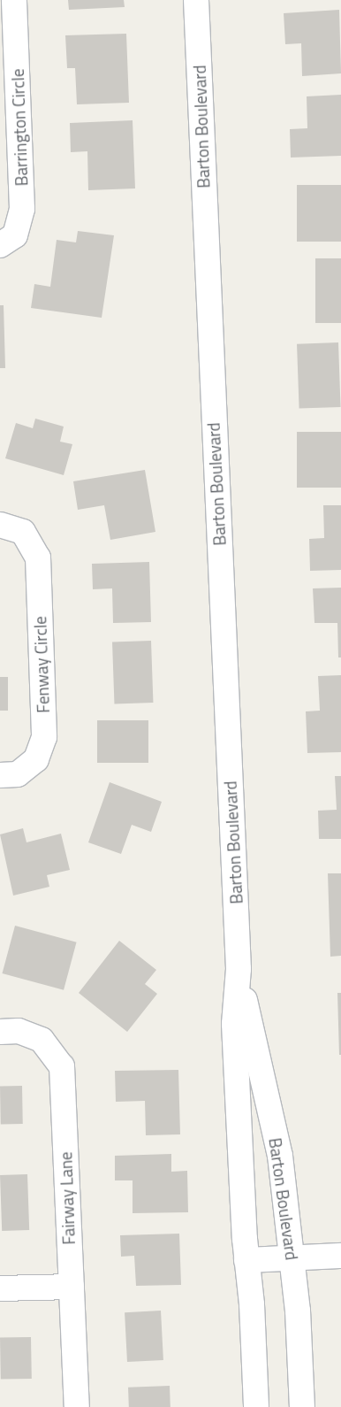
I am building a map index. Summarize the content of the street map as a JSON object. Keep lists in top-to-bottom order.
{
  "streets": {
    "street": [
      "Barton Boulevard",
      "Barrington Circle",
      "Fenway Circle",
      "Fairway Lane"
    ]
  }
}
